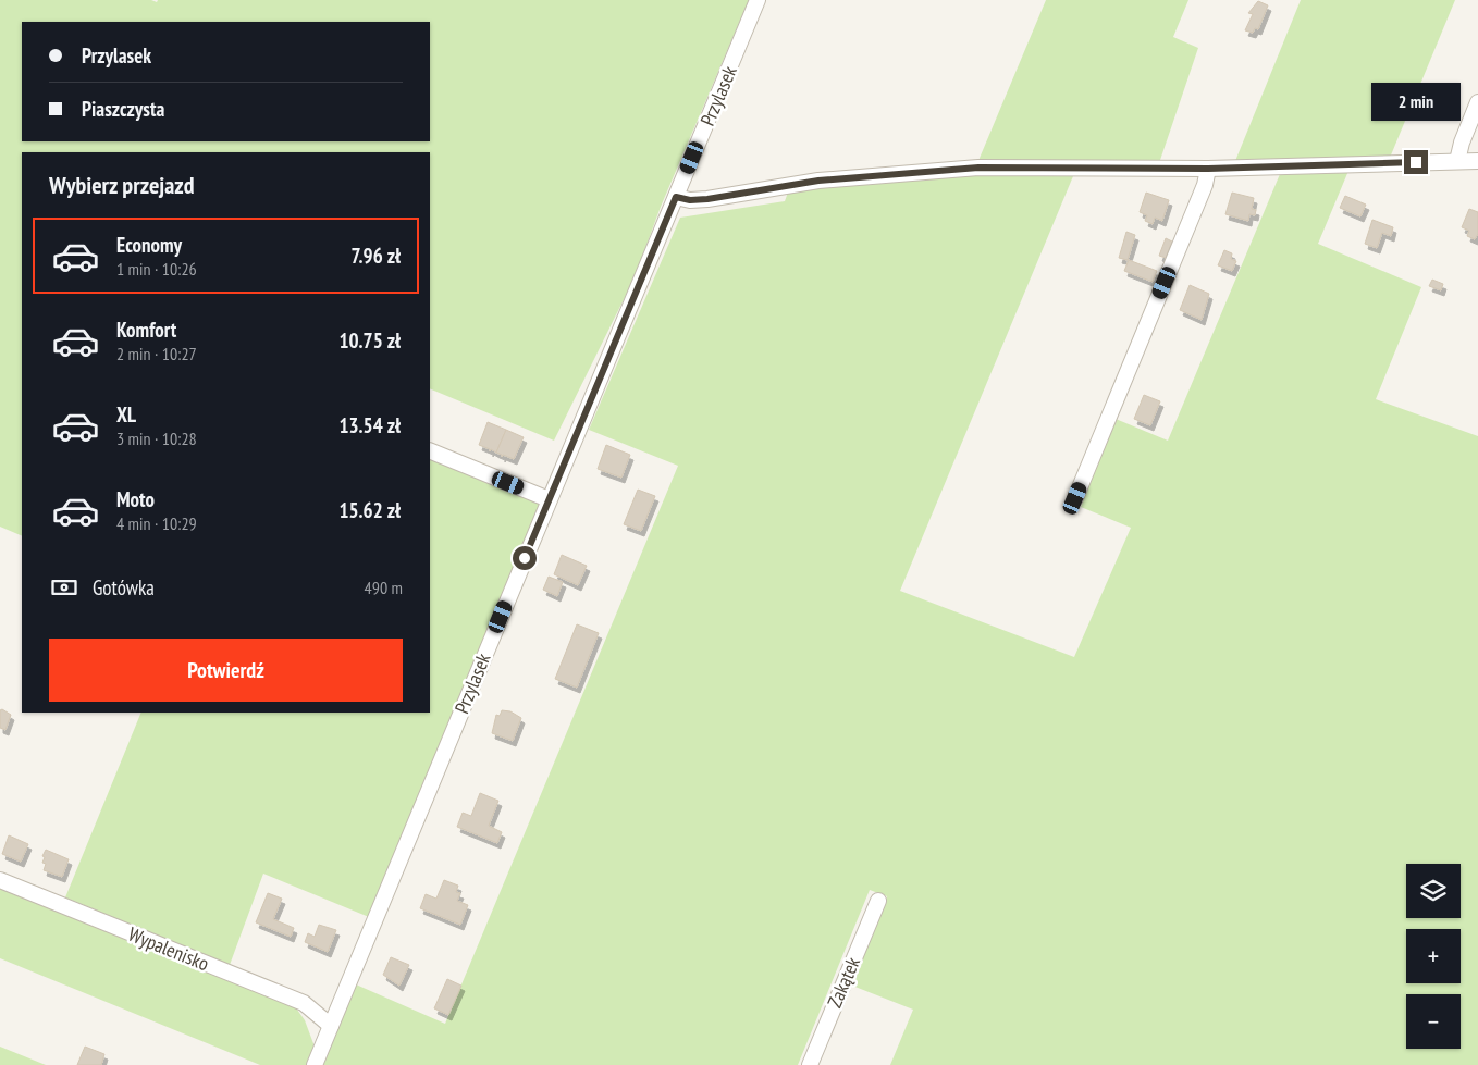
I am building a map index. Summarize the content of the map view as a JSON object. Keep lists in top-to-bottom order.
{
  "streets": {
    "street": ["Przylasek", "Wypalenisko", "Zakątek"]
  },
  "crossings": [
    ["Przylasek", "Wypalenisko"]
  ],
  "page": {
    "banner": ["Przylasek", "Piaszczysta"],
    "bubble": "2 min",
    "heading": "Wybierz przejazd",
    "list": [
      {
        "name": "Economy",
        "note": "1 min · 10:26",
        "value": "7.96 zł"
      },
      {
        "name": "Komfort",
        "note": "2 min · 10:27",
        "value": "10.75 zł"
      },
      {
        "name": "XL",
        "note": "3 min · 10:28",
        "value": "13.54 zł"
      },
      {
        "name": "Moto",
        "note": "4 min · 10:29",
        "value": "15.62 zł"
      }
    ],
    "pay": ["Gotówka", "490 m"],
    "buttons": "Potwierdź",
    "map_buttons": ["+", "−"]
  }
}
